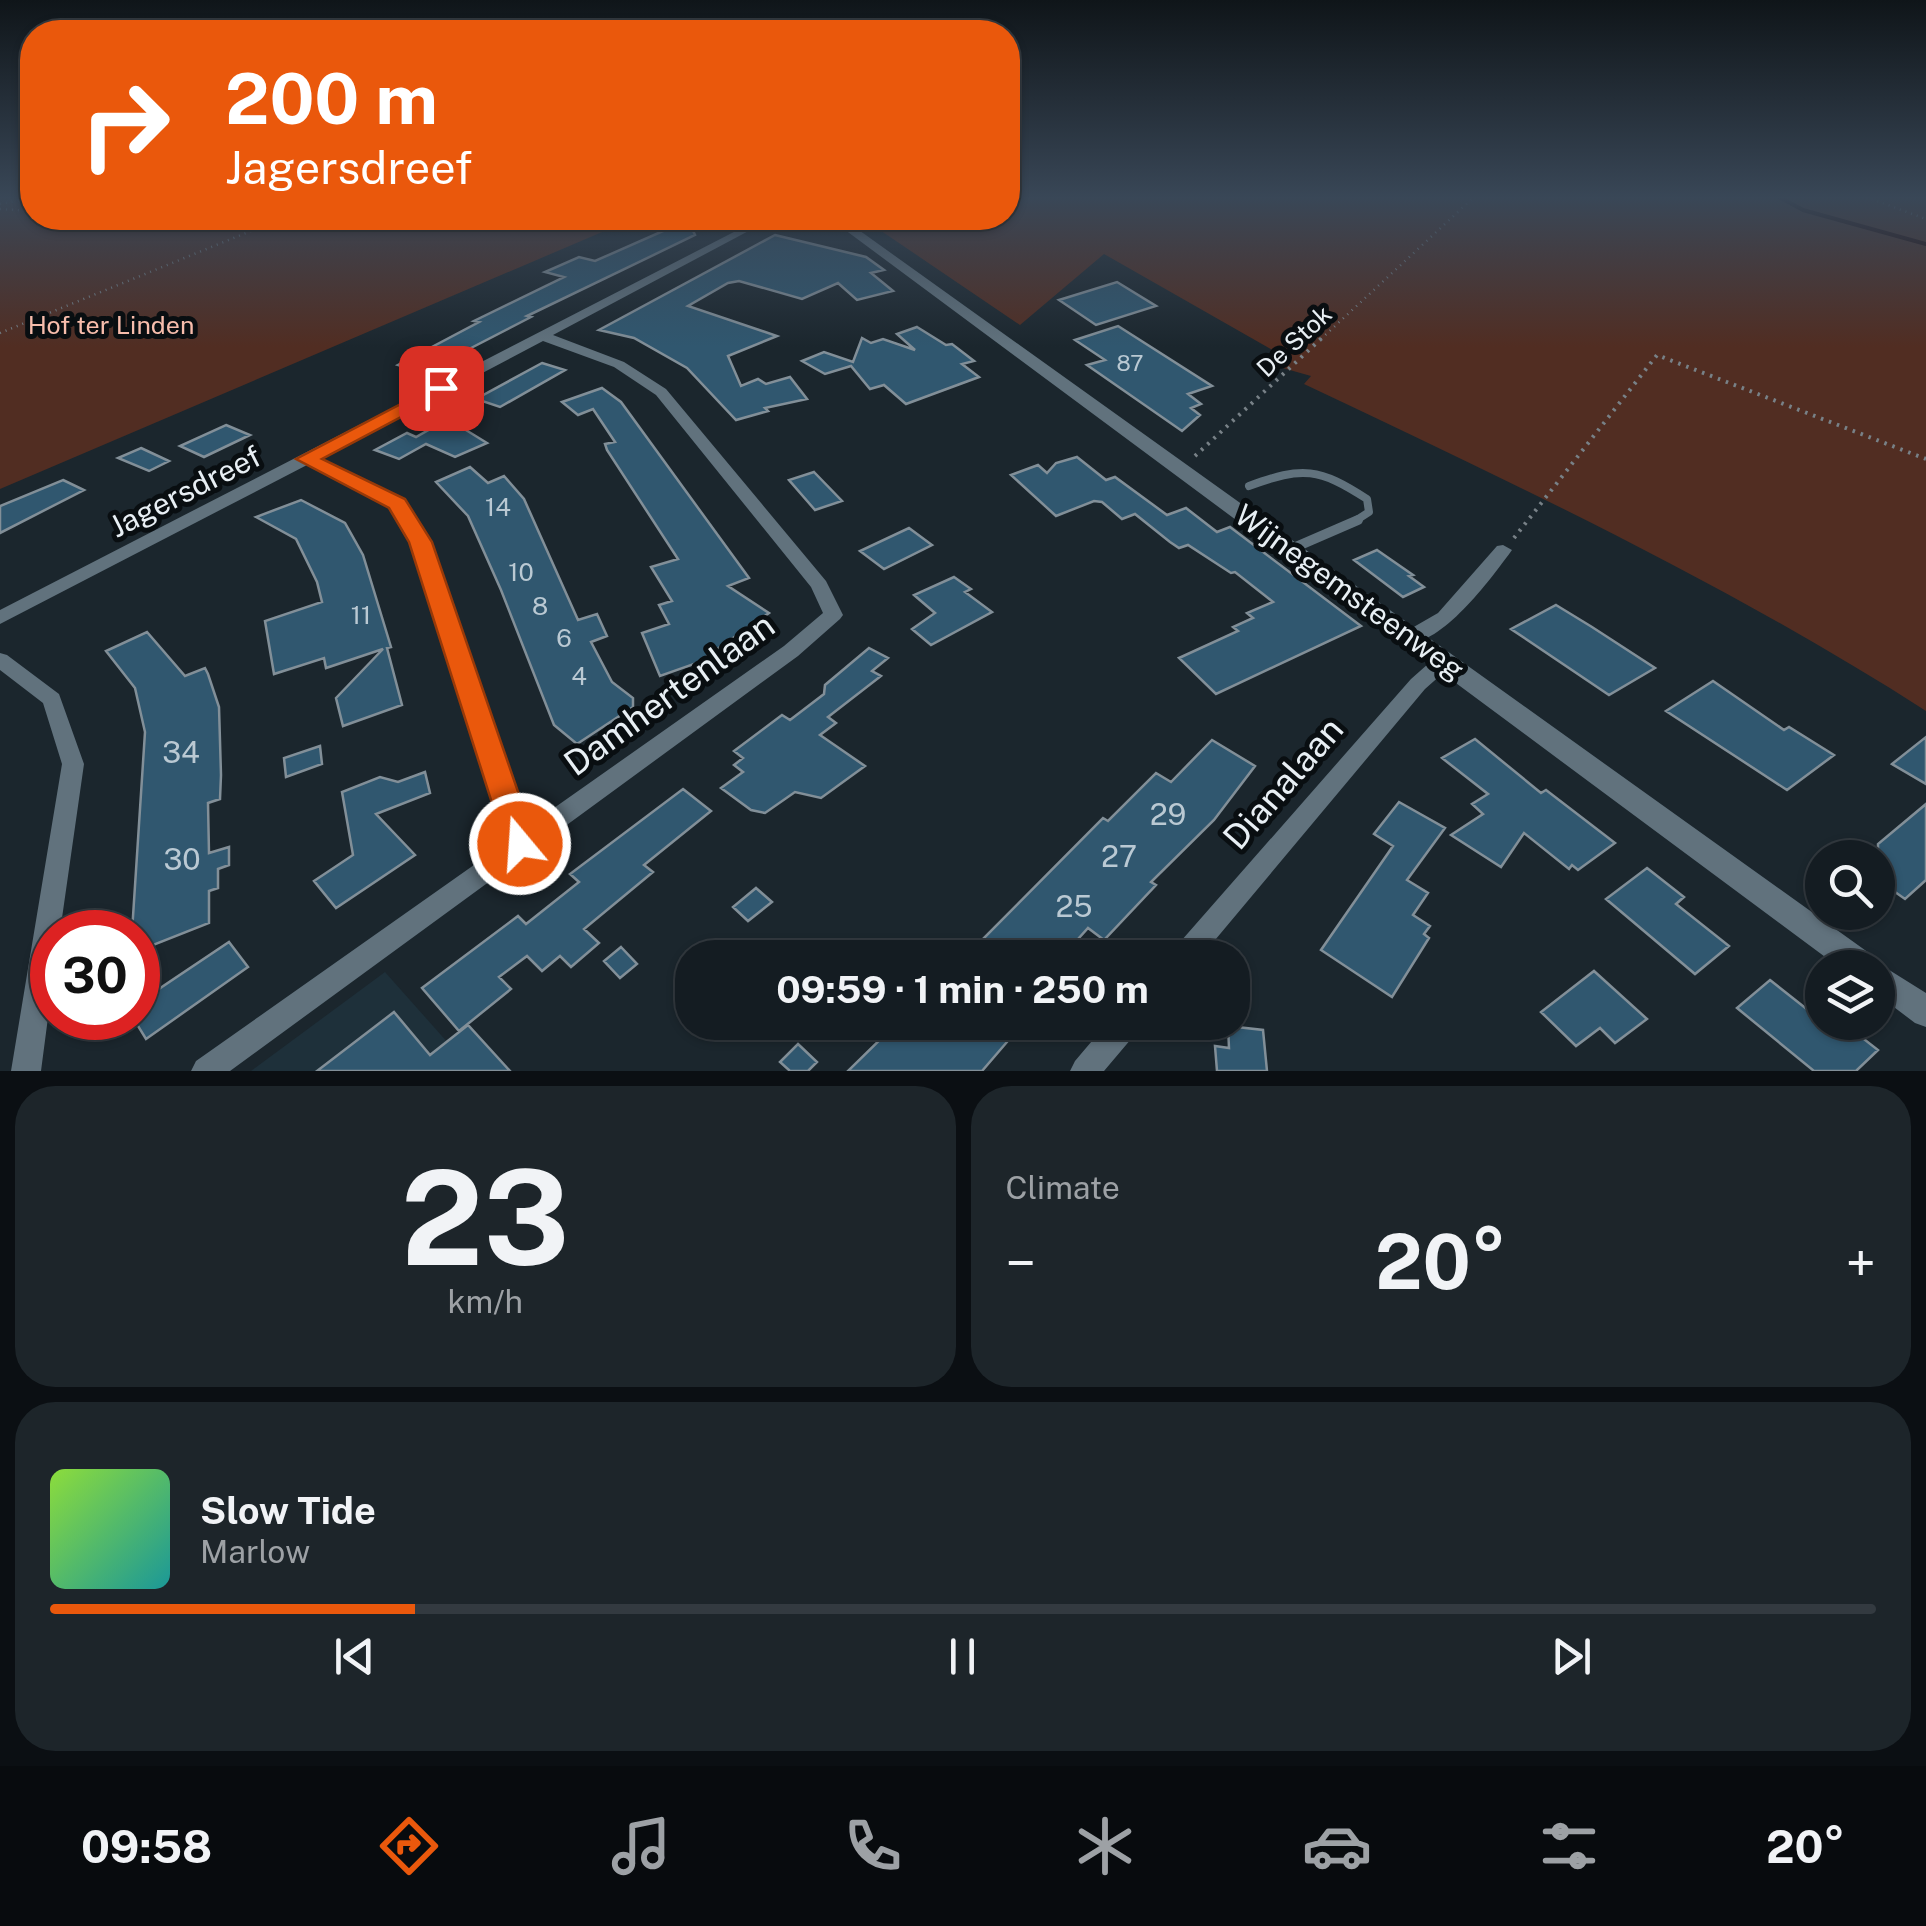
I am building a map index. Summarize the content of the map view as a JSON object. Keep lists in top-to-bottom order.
{
  "streets": {
    "street": [
      "Jagersdreef",
      "Wijnegemsteenweg",
      "Damhertenlaan",
      "Dianalaan"
    ],
    "path": ["De Stok"]
  },
  "crossings": [
    ["De Stok", "Wijnegemsteenweg"],
    ["Jagersdreef", "Damhertenlaan"],
    ["Wijnegemsteenweg", "Dianalaan"]
  ],
  "parks": ["Hof ter Linden"],
  "house_numbers": [
    "87",
    "14",
    "10",
    "8",
    "11",
    "6",
    "4",
    "34",
    "29",
    "27",
    "30",
    "25"
  ],
  "page": {
    "turn": ["200 m", "Jagersdreef"],
    "limit": "30",
    "trip": "09:59 · 1 min · 250 m",
    "tile": [
      ["23", "km/h"],
      "Climate"
    ],
    "heat": ["−", "20°", "+"],
    "song": ["Slow Tide", "Marlow"],
    "tabs": ["09:58", "20°"]
  }
}
